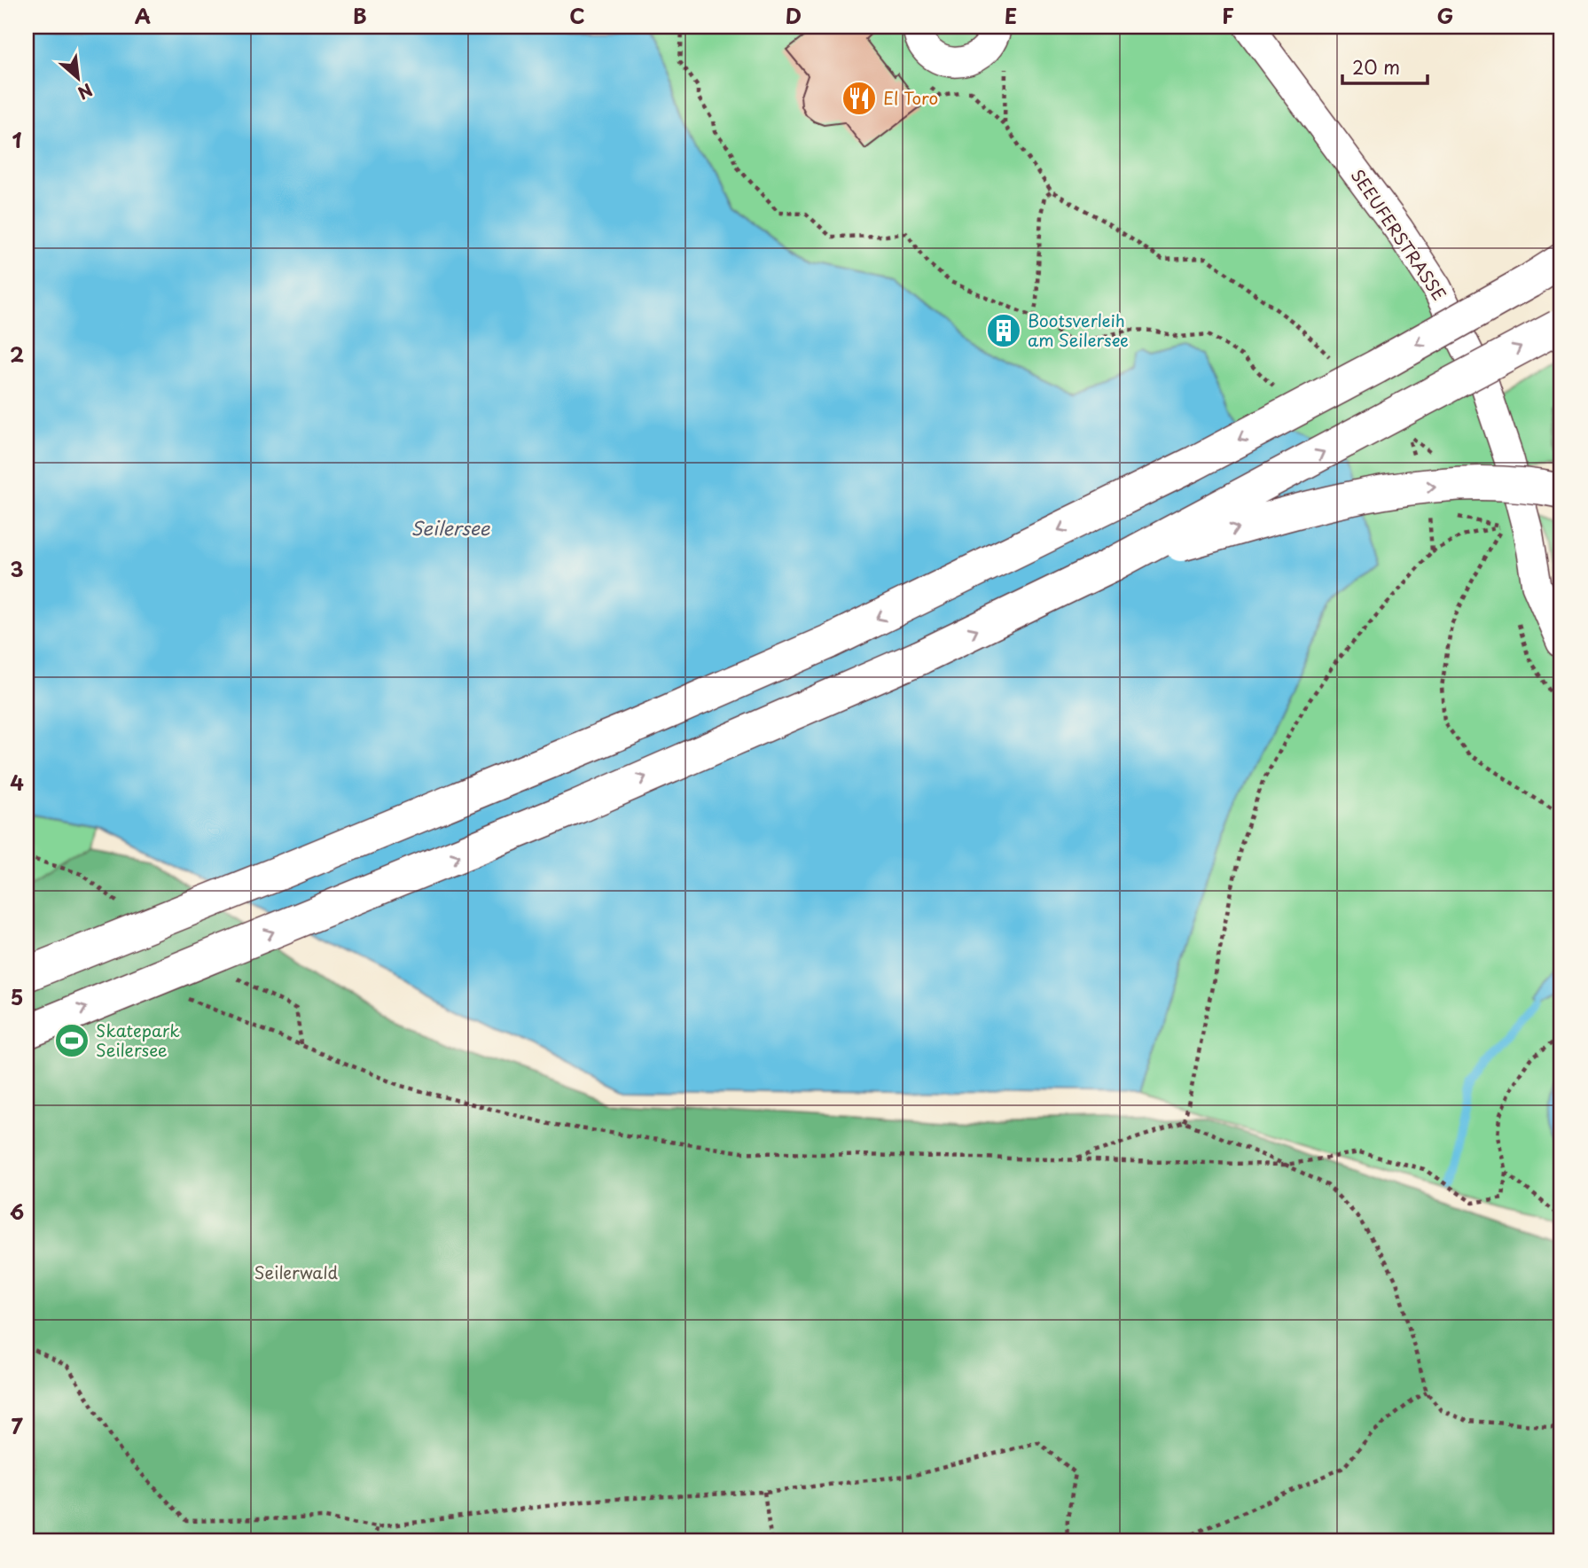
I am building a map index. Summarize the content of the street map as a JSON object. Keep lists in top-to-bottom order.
{
  "streets": {
    "street": ["SEEUFERSTRASSE"]
  },
  "water": ["Seilersee"],
  "parks": ["Seilerwald"],
  "places": {
    "restaurant": ["El Toro"],
    "building": ["Bootsverleih am Seilersee"],
    "sports": ["Skatepark Seilersee"]
  },
  "scale_bar": "20 m",
  "north": "bottom right",
  "grid": {
    "columns": [
      "A",
      "B",
      "C",
      "D",
      "E",
      "F",
      "G"
    ],
    "rows": [
      "1",
      "2",
      "3",
      "4",
      "5",
      "6",
      "7"
    ]
  }
}
